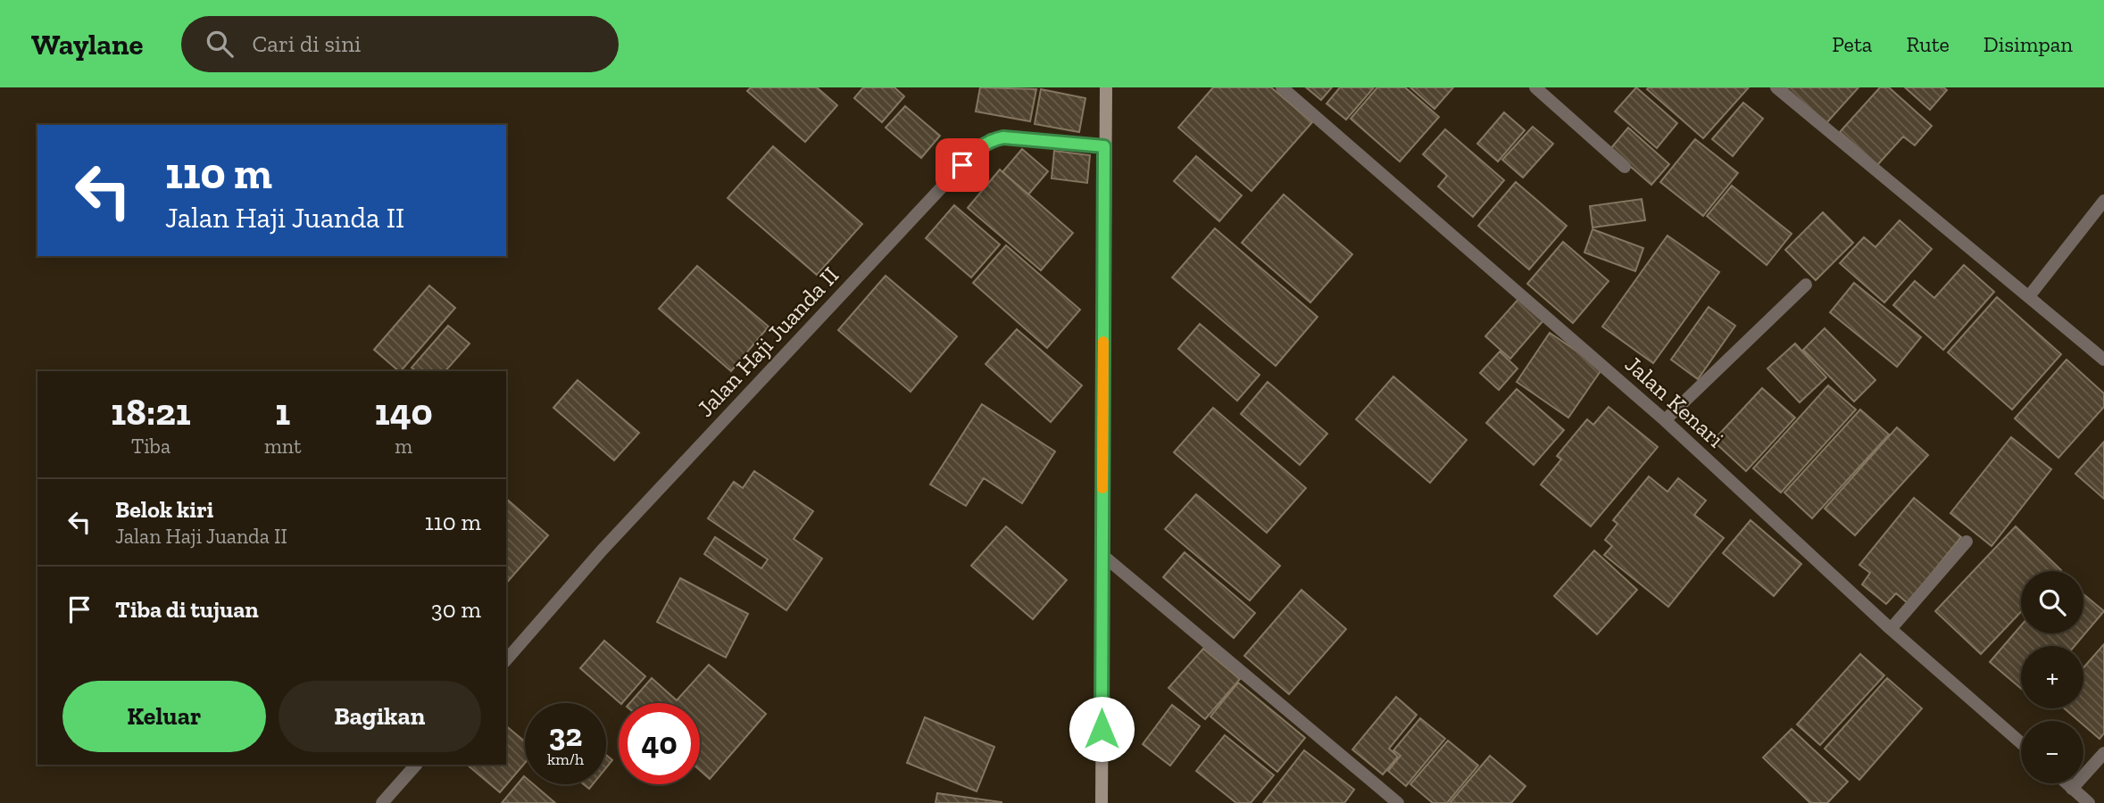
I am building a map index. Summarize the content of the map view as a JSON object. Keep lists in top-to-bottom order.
{
  "streets": {
    "street": ["Jalan Haji Juanda II", "Jalan Kenari"]
  },
  "page": {
    "header": "Waylane",
    "search": "Cari di sini",
    "nav": ["Peta", "Rute", "Disimpan"],
    "turn": ["110 m", "Jalan Haji Juanda II"],
    "eta": [
      "18:21",
      "Tiba",
      "1",
      "mnt",
      "140",
      "m"
    ],
    "list": [
      {
        "name": "Belok kiri",
        "note": "Jalan Haji Juanda II",
        "value": "110 m"
      },
      {
        "name": "Tiba di tujuan",
        "value": "30 m"
      }
    ],
    "map_buttons": ["+", "−"],
    "buttons": ["Keluar", "Bagikan"],
    "speed": "32 km/h",
    "limit": "40"
  }
}
